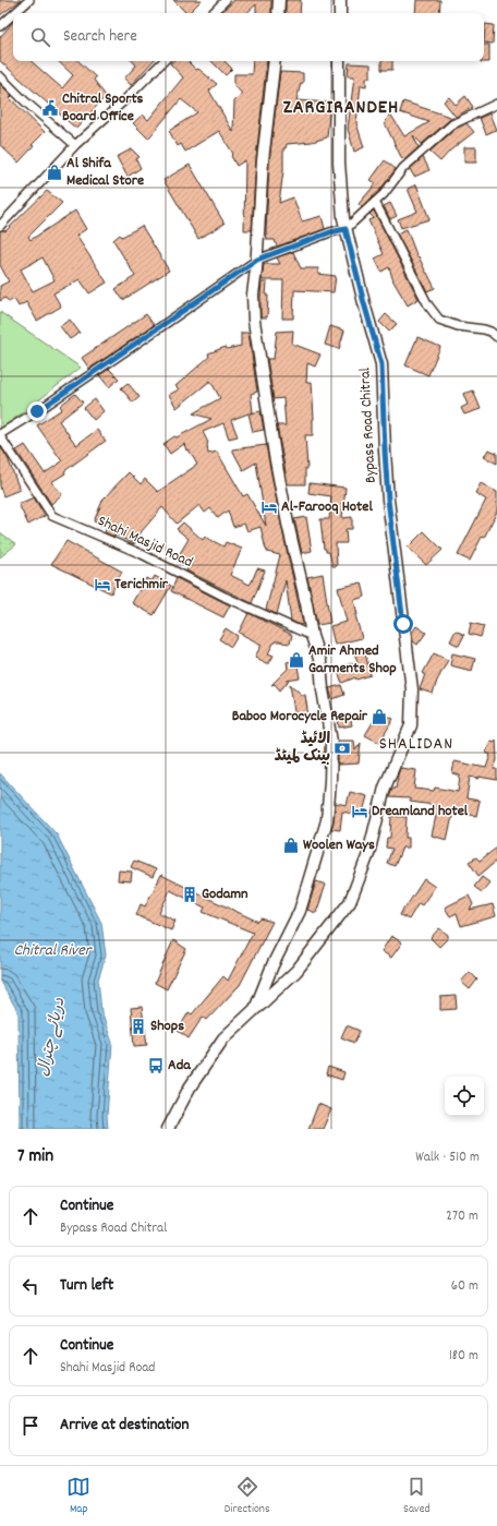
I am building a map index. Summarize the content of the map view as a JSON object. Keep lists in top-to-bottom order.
{
  "streets": {
    "street": ["Bypass Road Chitral", "Shahi Masjid Road"]
  },
  "crossings": [
    ["Bypass Road Chitral", "Shahi Masjid Road"]
  ],
  "districts": ["ZARGIRANDEH", "SHALIDAN"],
  "water": ["Chitral River", "دریائے چترال"],
  "places": {
    "public building": ["Chitral Sports Board Office"],
    "shop": [
      "Al Shifa Medical Store",
      "Amir Ahmed Garments Shop",
      "Baboo Morocycle Repair",
      "Woolen Ways"
    ],
    "hotel": ["Al-Farooq Hotel", "Terichmir", "Dreamland hotel"],
    "bank": ["الائیڈ بینک لمیٹڈ"],
    "building": ["Godamn", "Shops"],
    "bus stop": ["Ada"]
  },
  "page": {
    "search": "Search here",
    "heading": ["7 min", "Walk · 510 m"],
    "list": [
      ["Continue", "Bypass Road Chitral", "270 m"],
      ["Turn left", "60 m"],
      ["Continue", "Shahi Masjid Road", "180 m"],
      "Arrive at destination"
    ],
    "nav": ["Map", "Directions", "Saved"]
  }
}
